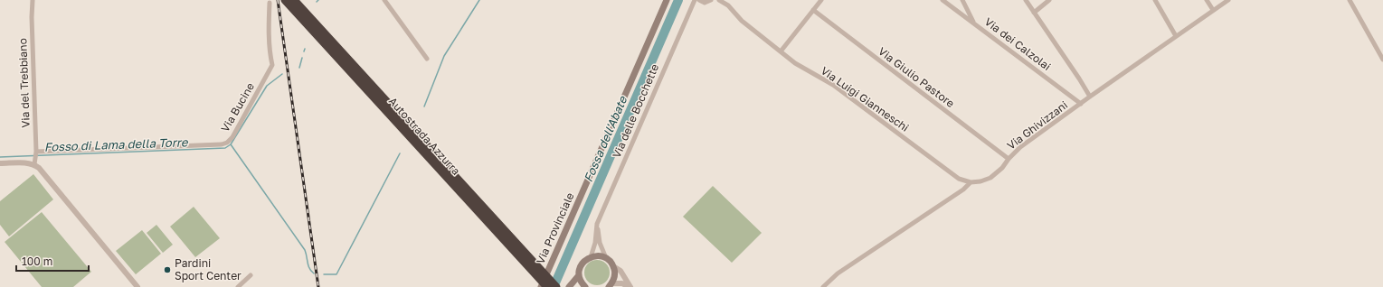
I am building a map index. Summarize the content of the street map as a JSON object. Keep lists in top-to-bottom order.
{
  "streets": {
    "highway": ["Autostrada Azzurra"],
    "main road": ["Via Provinciale"],
    "street": [
      "Via dei Calzolai",
      "Via Giulio Pastore",
      "Via del Trebbiano",
      "Via Luigi Gianneschi",
      "Via Bucine",
      "Via delle Bocchette",
      "Via Ghivizzani"
    ]
  },
  "crossings": [
    ["Via dei Calzolai", "Via Ghivizzani"],
    ["Via Giulio Pastore", "Via Ghivizzani"],
    ["Via del Trebbiano", "Via Bucine"],
    ["Via Luigi Gianneschi", "Via Ghivizzani"]
  ],
  "water": ["Fossa dell'Abate", "Fosso di Lama della Torre"],
  "places": ["Pardini Sport Center"],
  "scale_bar": "100 m"
}
